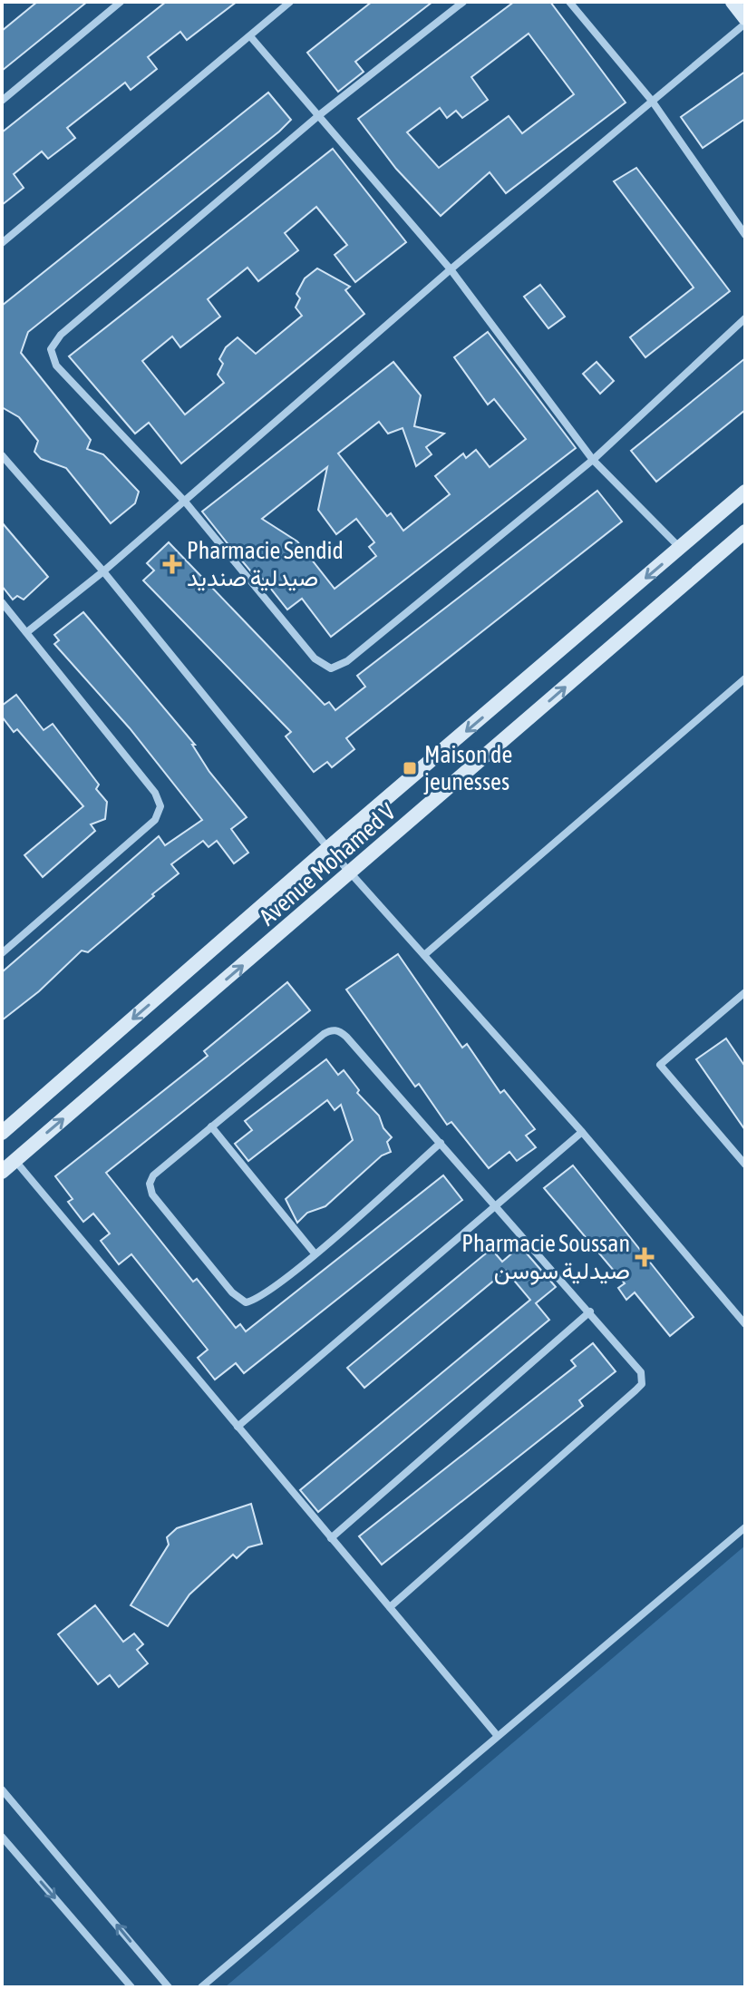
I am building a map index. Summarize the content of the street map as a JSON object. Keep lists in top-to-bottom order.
{
  "streets": {
    "street": ["Avenue Mohamed V"]
  },
  "places": {
    "health": ["Pharmacie Sendid صيدلية صنديد", "Pharmacie Soussan صيدلية سوسن"],
    "transit": ["Maison de jeunesses"]
  }
}
